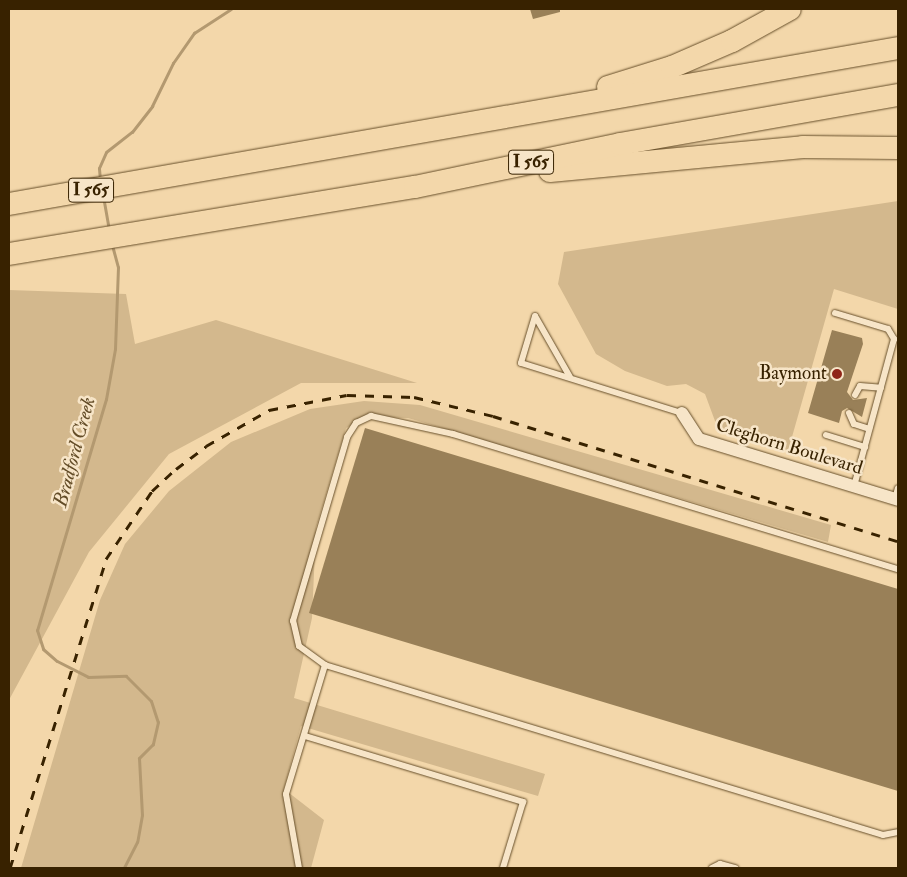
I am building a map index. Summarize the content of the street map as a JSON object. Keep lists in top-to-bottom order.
{
  "streets": {
    "highway": ["I 565"],
    "street": ["Cleghorn Boulevard"]
  },
  "water": ["Bradford Creek"],
  "places": ["Baymont"]
}
